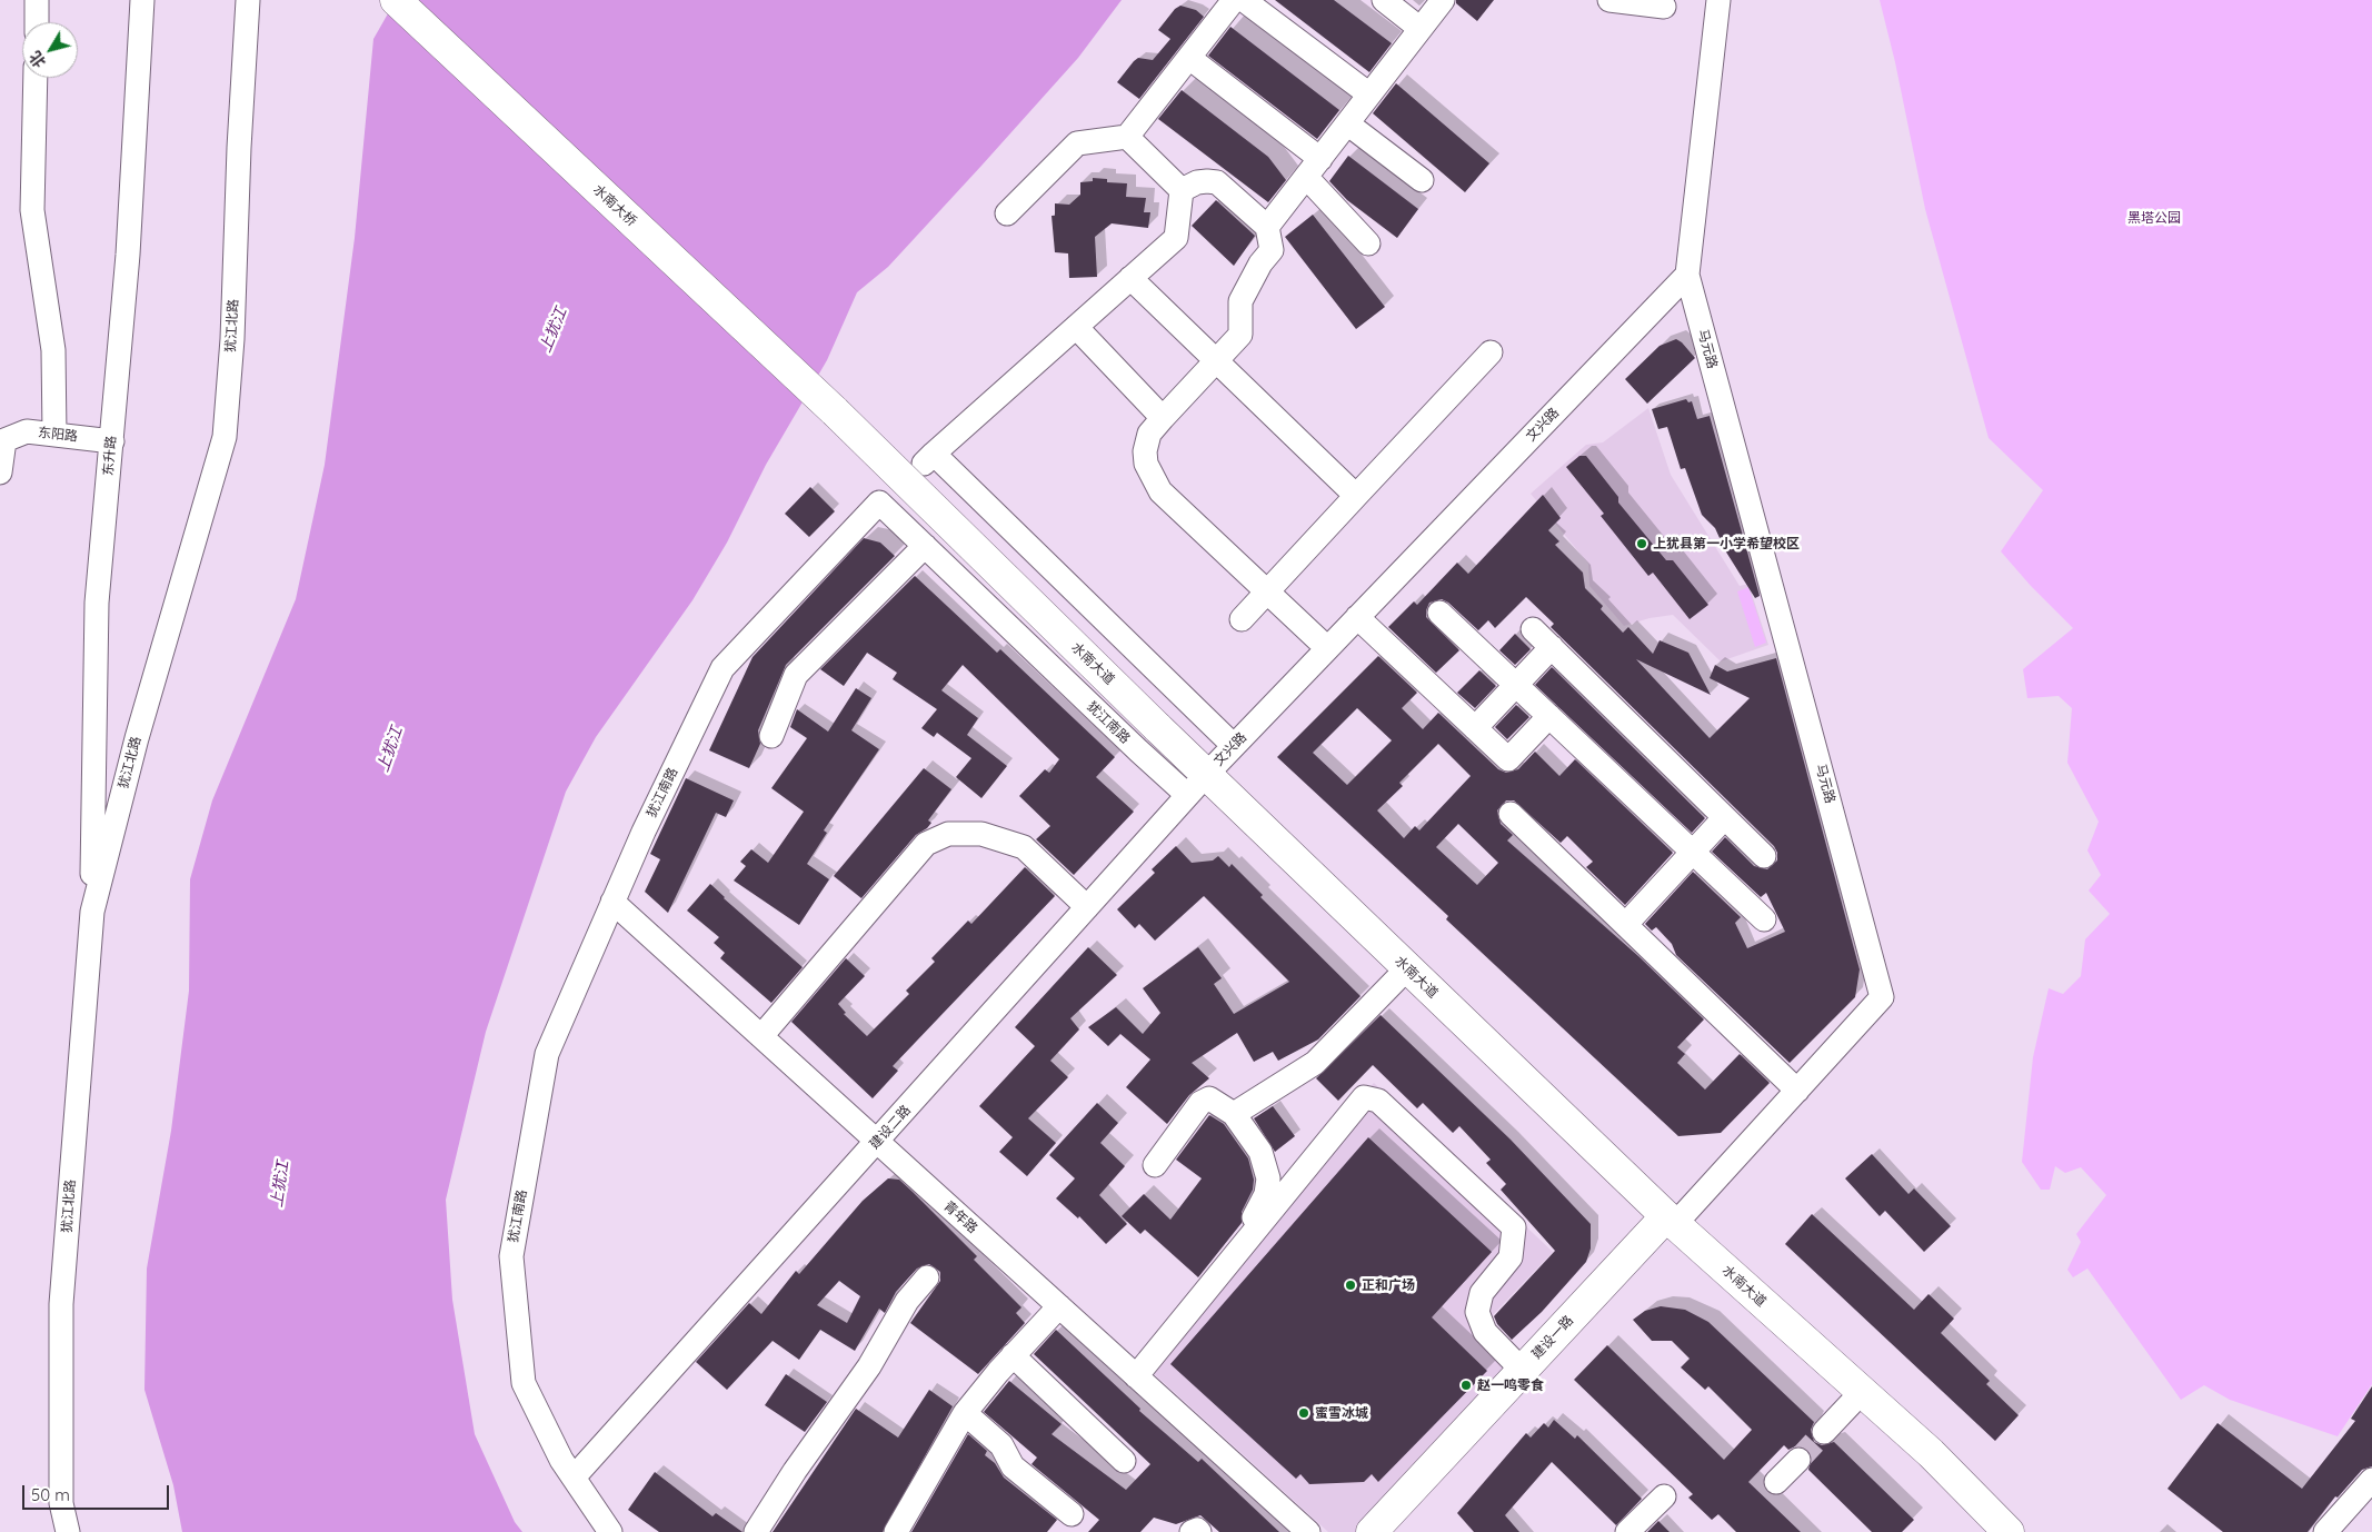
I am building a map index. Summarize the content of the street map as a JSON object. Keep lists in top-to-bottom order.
{
  "streets": {
    "main road": ["水南大桥", "水南大道", "建设一路"],
    "street": [
      "犹江北路",
      "马元路",
      "文兴路",
      "东阳路",
      "东升路",
      "犹江南路",
      "建设二路",
      "青年路"
    ]
  },
  "crossings": [
    ["水南大桥", "水南大道"],
    ["犹江北路", "东升路"],
    ["马元路", "文兴路"],
    ["马元路", "水南大道"],
    ["马元路", "建设一路"],
    ["文兴路", "水南大道"],
    ["文兴路", "犹江南路"],
    ["文兴路", "建设二路"],
    ["东阳路", "东升路"],
    ["水南大道", "犹江南路"],
    ["水南大道", "建设二路"],
    ["水南大道", "建设一路"],
    ["犹江南路", "建设二路"],
    ["犹江南路", "青年路"],
    ["建设二路", "青年路"]
  ],
  "water": ["上犹江"],
  "parks": ["黑塔公园"],
  "places": [
    "上犹县第一小学希望校区",
    "正和广场",
    "赵一鸣零食",
    "蜜雪冰城"
  ],
  "scale_bar": "50 m",
  "north": "bottom left"
}
